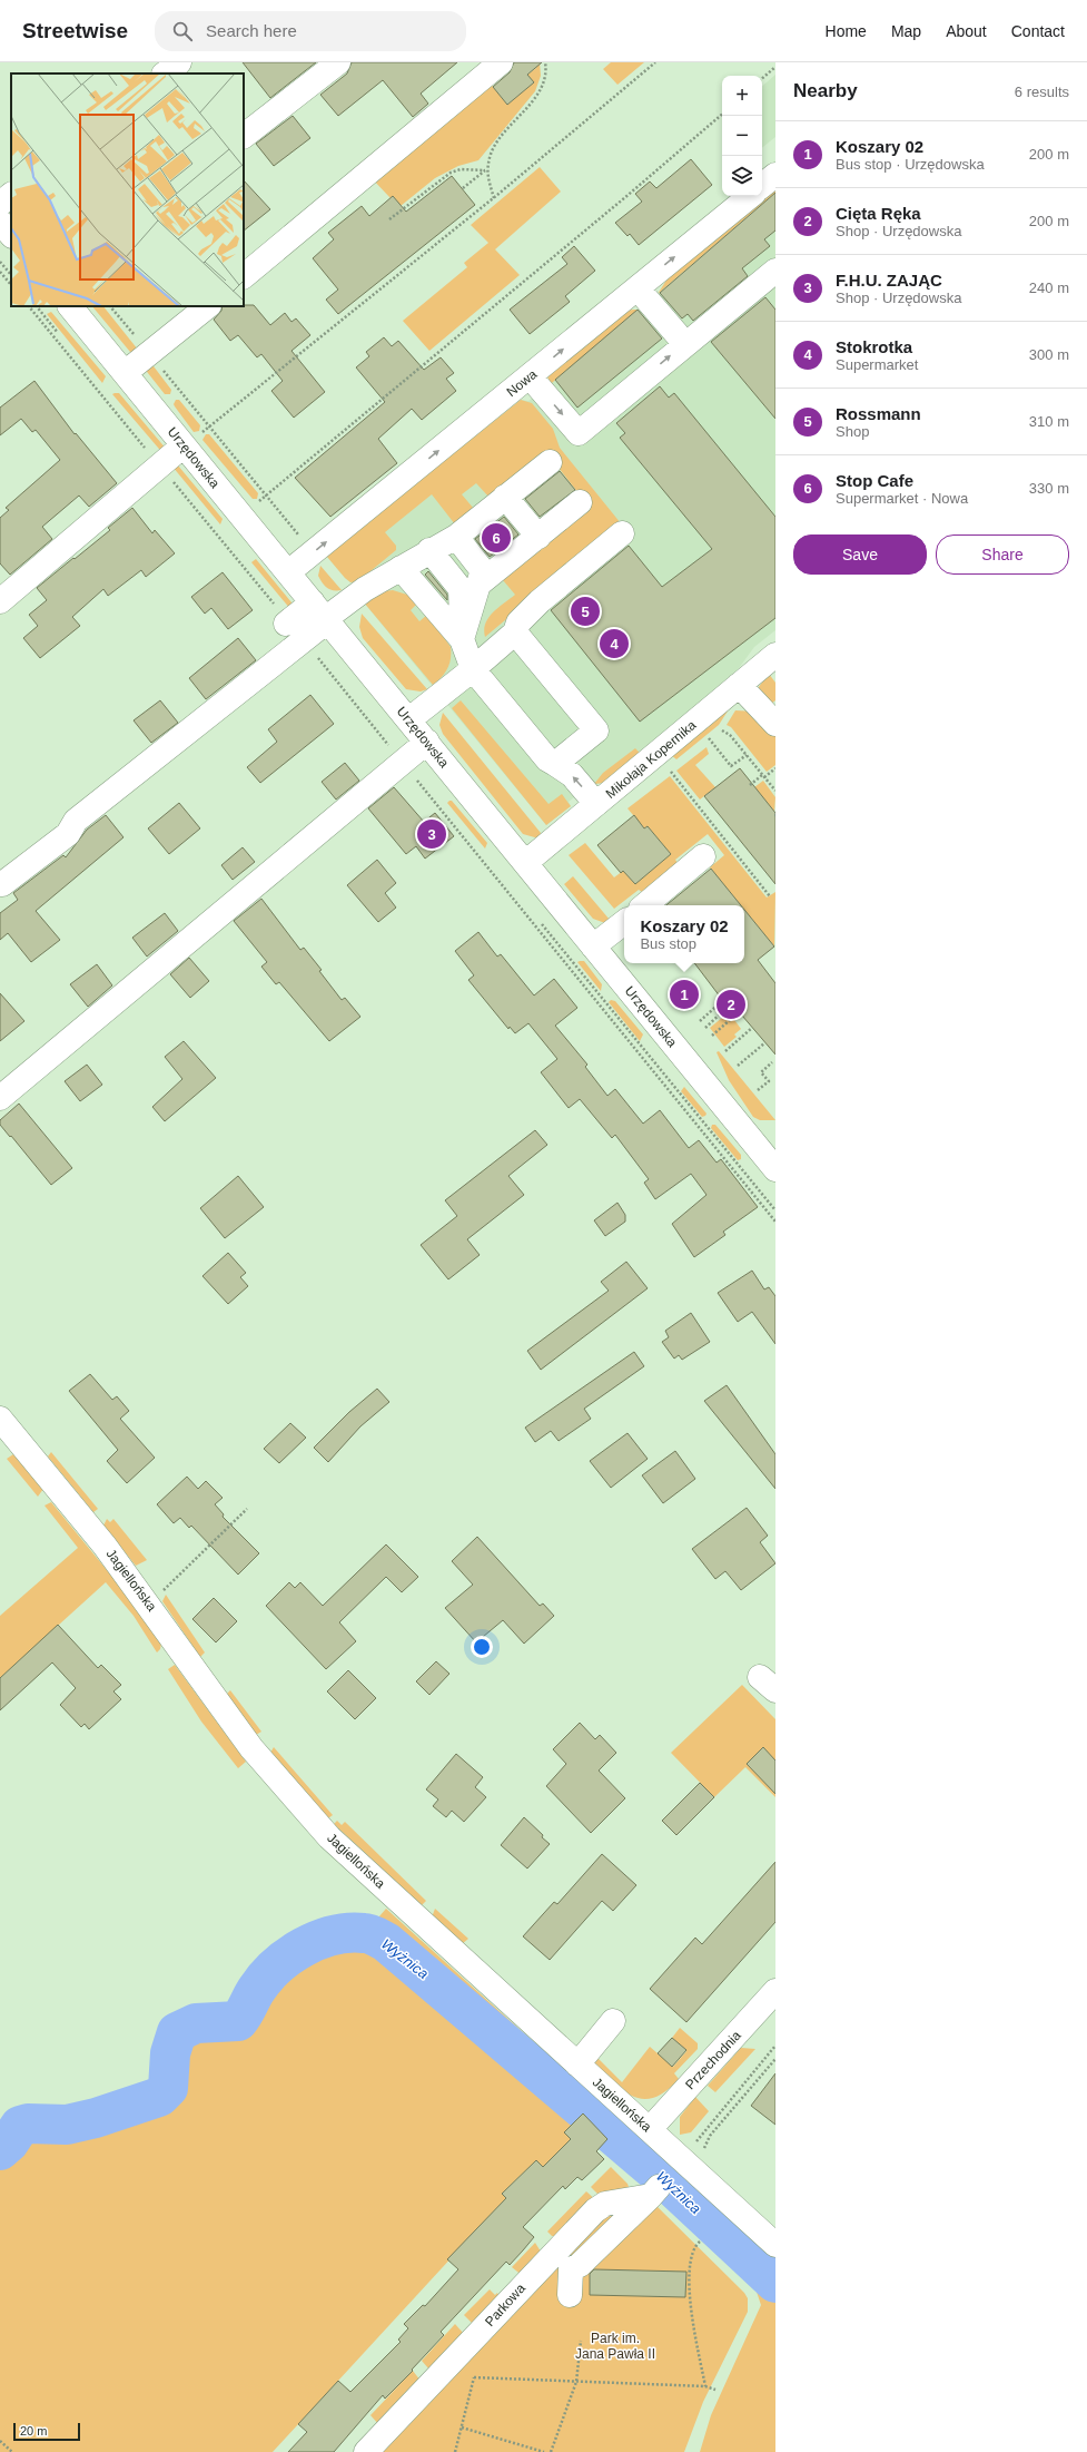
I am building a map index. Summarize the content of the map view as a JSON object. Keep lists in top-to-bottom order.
{
  "streets": {
    "street": [
      "Nowa",
      "Urzędowska",
      "Mikołaja Kopernika",
      "Jagiellońska",
      "Przechodnia",
      "Parkowa"
    ]
  },
  "crossings": [
    ["Nowa", "Urzędowska"],
    ["Urzędowska", "Mikołaja Kopernika"],
    ["Jagiellońska", "Przechodnia"],
    ["Jagiellońska", "Parkowa"]
  ],
  "water": ["Wyżnica"],
  "parks": ["Park im. Jana Pawła II"],
  "scale_bar": "20 m",
  "page": {
    "header": "Streetwise",
    "search": "Search here",
    "nav": [
      "Home",
      "Map",
      "About",
      "Contact"
    ],
    "heading": ["Nearby", "6 results"],
    "map_buttons": ["+", "−"],
    "list": [
      {
        "mark": "1",
        "name": "Koszary 02",
        "note": "Bus stop · Urzędowska",
        "value": "200 m"
      },
      {
        "mark": "2",
        "name": "Cięta Ręka",
        "note": "Shop · Urzędowska",
        "value": "200 m"
      },
      {
        "mark": "3",
        "name": "F.H.U. ZAJĄC",
        "note": "Shop · Urzędowska",
        "value": "240 m"
      },
      {
        "mark": "4",
        "name": "Stokrotka",
        "note": "Supermarket",
        "value": "300 m"
      },
      {
        "mark": "5",
        "name": "Rossmann",
        "note": "Shop",
        "value": "310 m"
      },
      {
        "mark": "6",
        "name": "Stop Cafe",
        "note": "Supermarket · Nowa",
        "value": "330 m"
      }
    ],
    "pins": [
      "6",
      "5",
      "4",
      "3",
      "1",
      "2"
    ],
    "buttons": ["Save", "Share"],
    "popup": ["Koszary 02", "Bus stop"],
    "scale": "20 m"
  }
}
